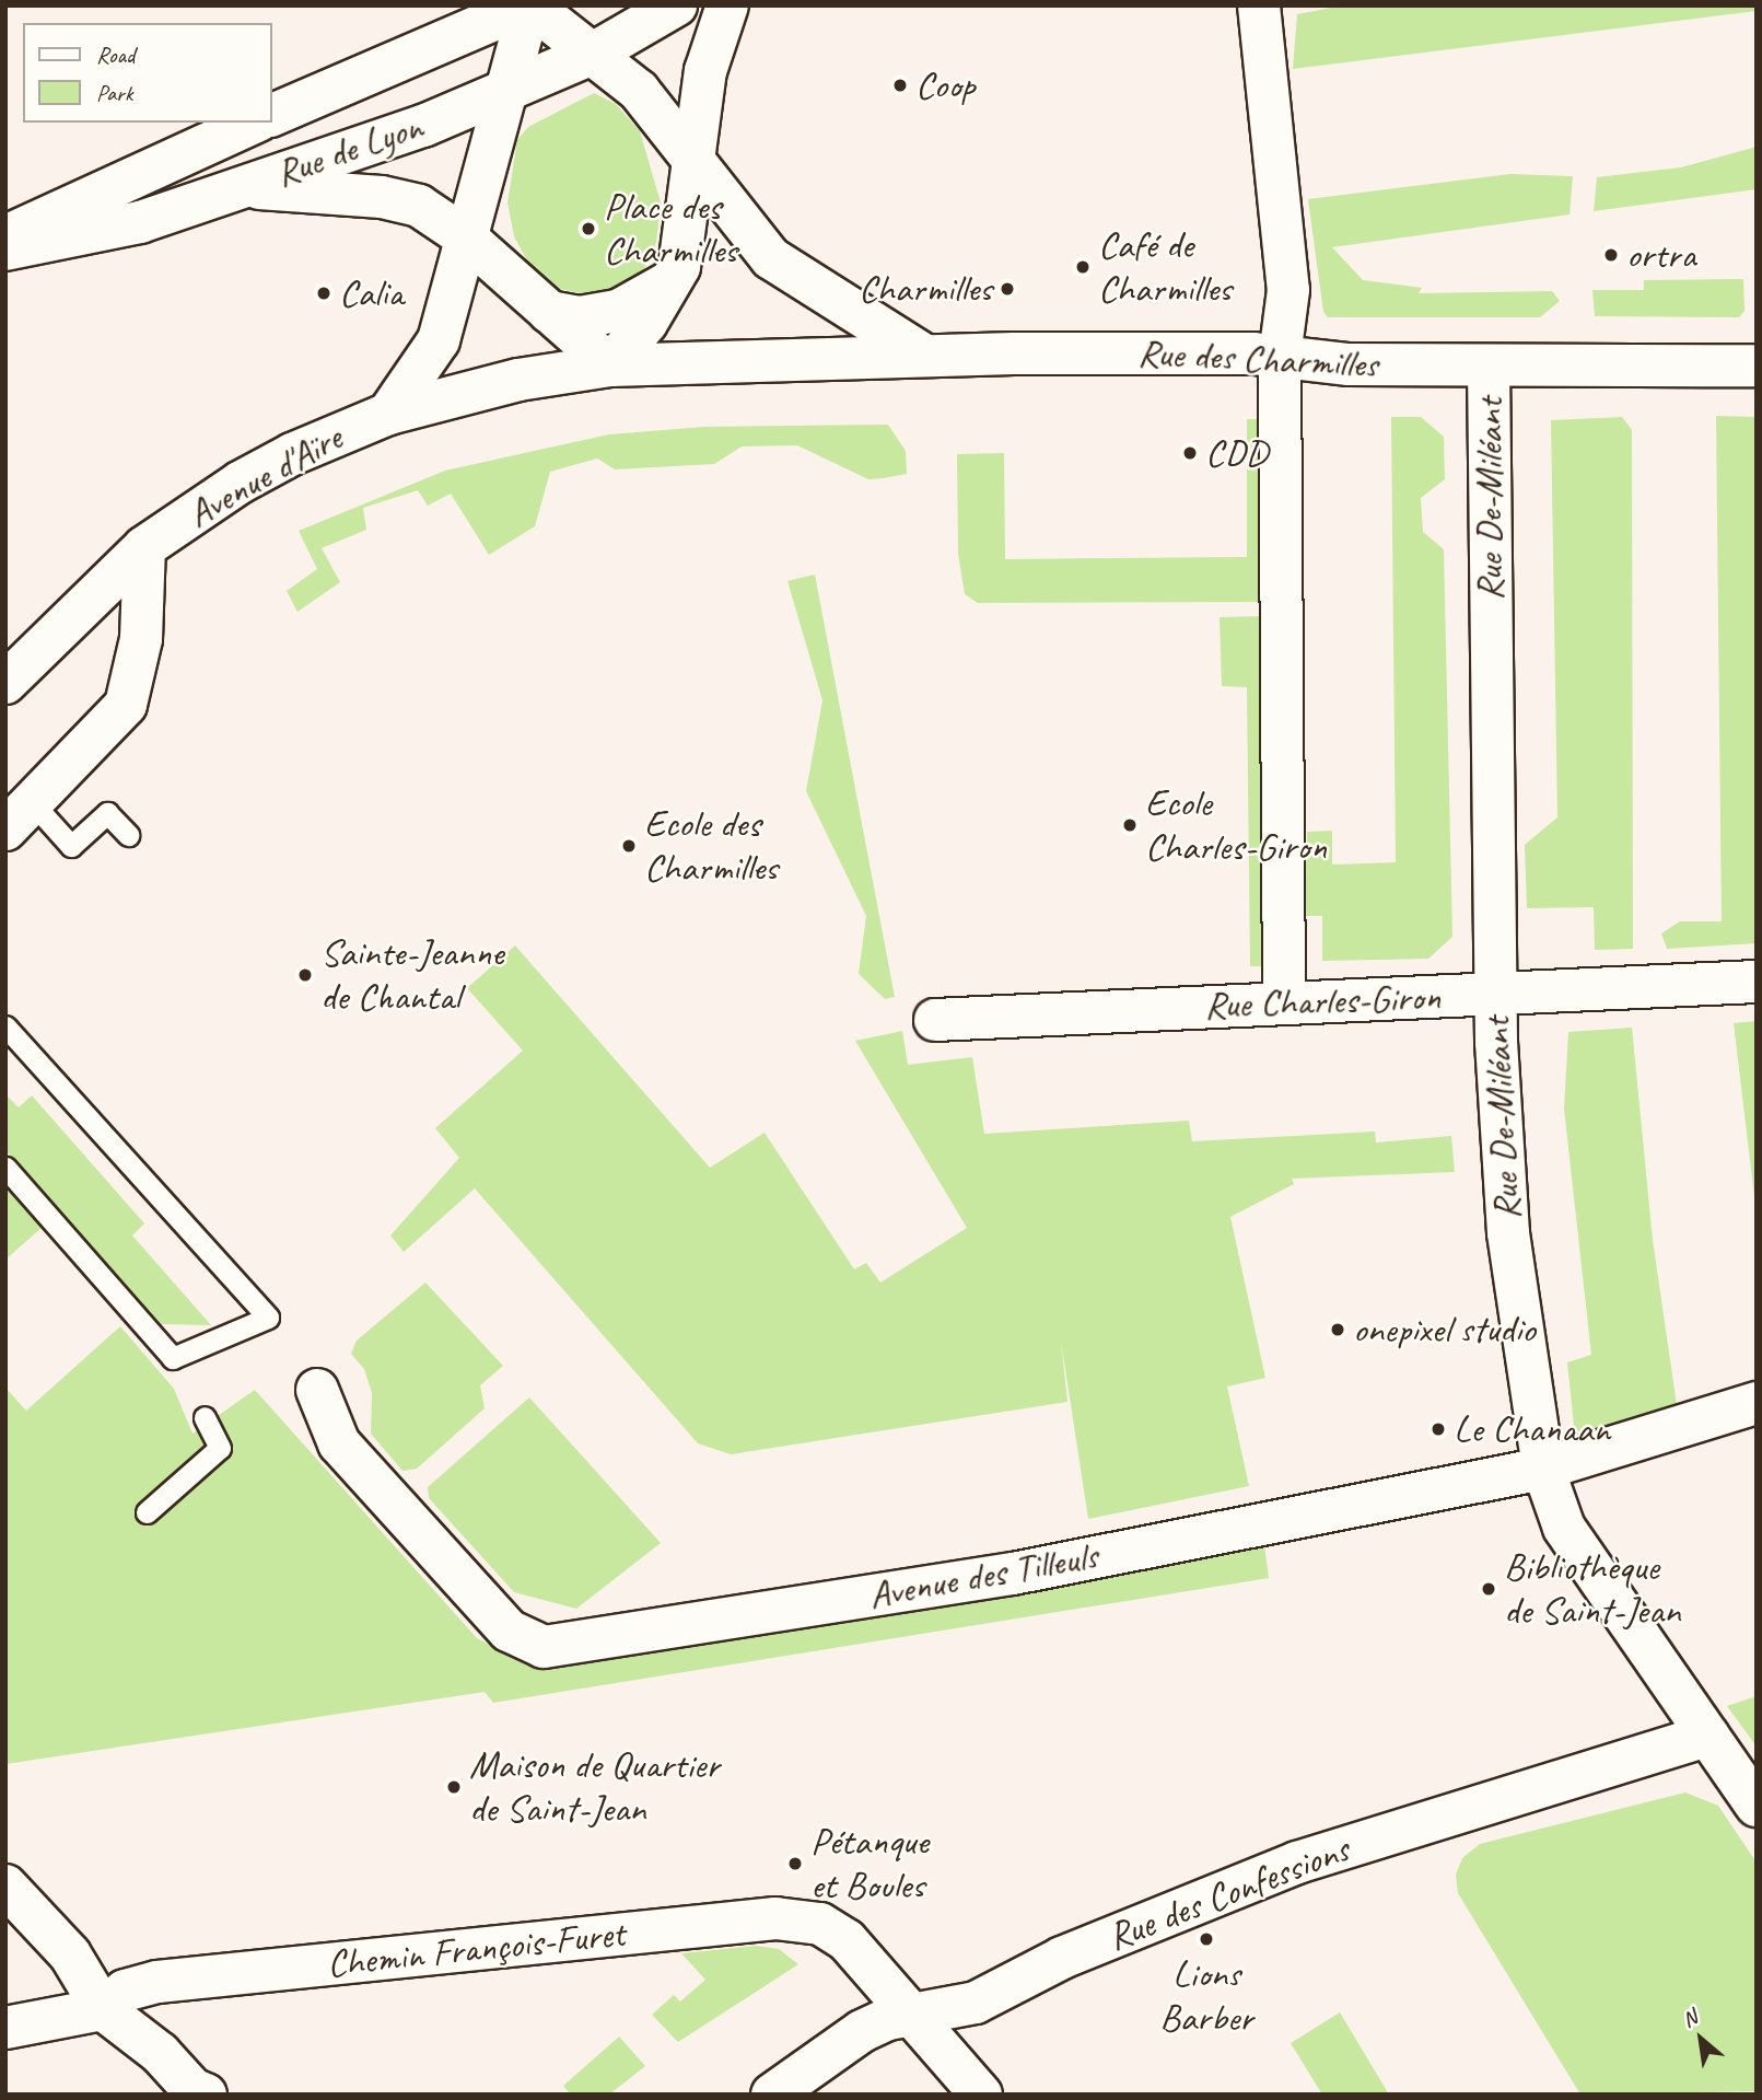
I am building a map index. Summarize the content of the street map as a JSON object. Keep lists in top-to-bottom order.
{
  "streets": {
    "street": [
      "Rue de Lyon",
      "Rue des Charmilles",
      "Avenue d'Aïre",
      "Rue De-Miléant",
      "Rue Charles-Giron",
      "Avenue des Tilleuls",
      "Rue des Confessions",
      "Chemin François-Furet"
    ]
  },
  "crossings": [
    ["Rue des Charmilles", "Rue De-Miléant"],
    ["Rue De-Miléant", "Rue Charles-Giron"],
    ["Rue De-Miléant", "Avenue des Tilleuls"],
    ["Rue De-Miléant", "Rue des Confessions"],
    ["Rue des Confessions", "Chemin François-Furet"]
  ],
  "places": [
    "Coop",
    "Place des Charmilles",
    "ortra",
    "Café de Charmilles",
    "Charmilles",
    "Calia",
    "CDD",
    "Ecole Charles-Giron",
    "Ecole des Charmilles",
    "Sainte-Jeanne de Chantal",
    "onepixel studio",
    "Le Chanaan",
    "Bibliothèque de Saint-Jean",
    "Maison de Quartier de Saint-Jean",
    "Pétanque et Boules",
    "Lions Barber"
  ],
  "legend": ["Road", "Park"],
  "north": "top left"
}
